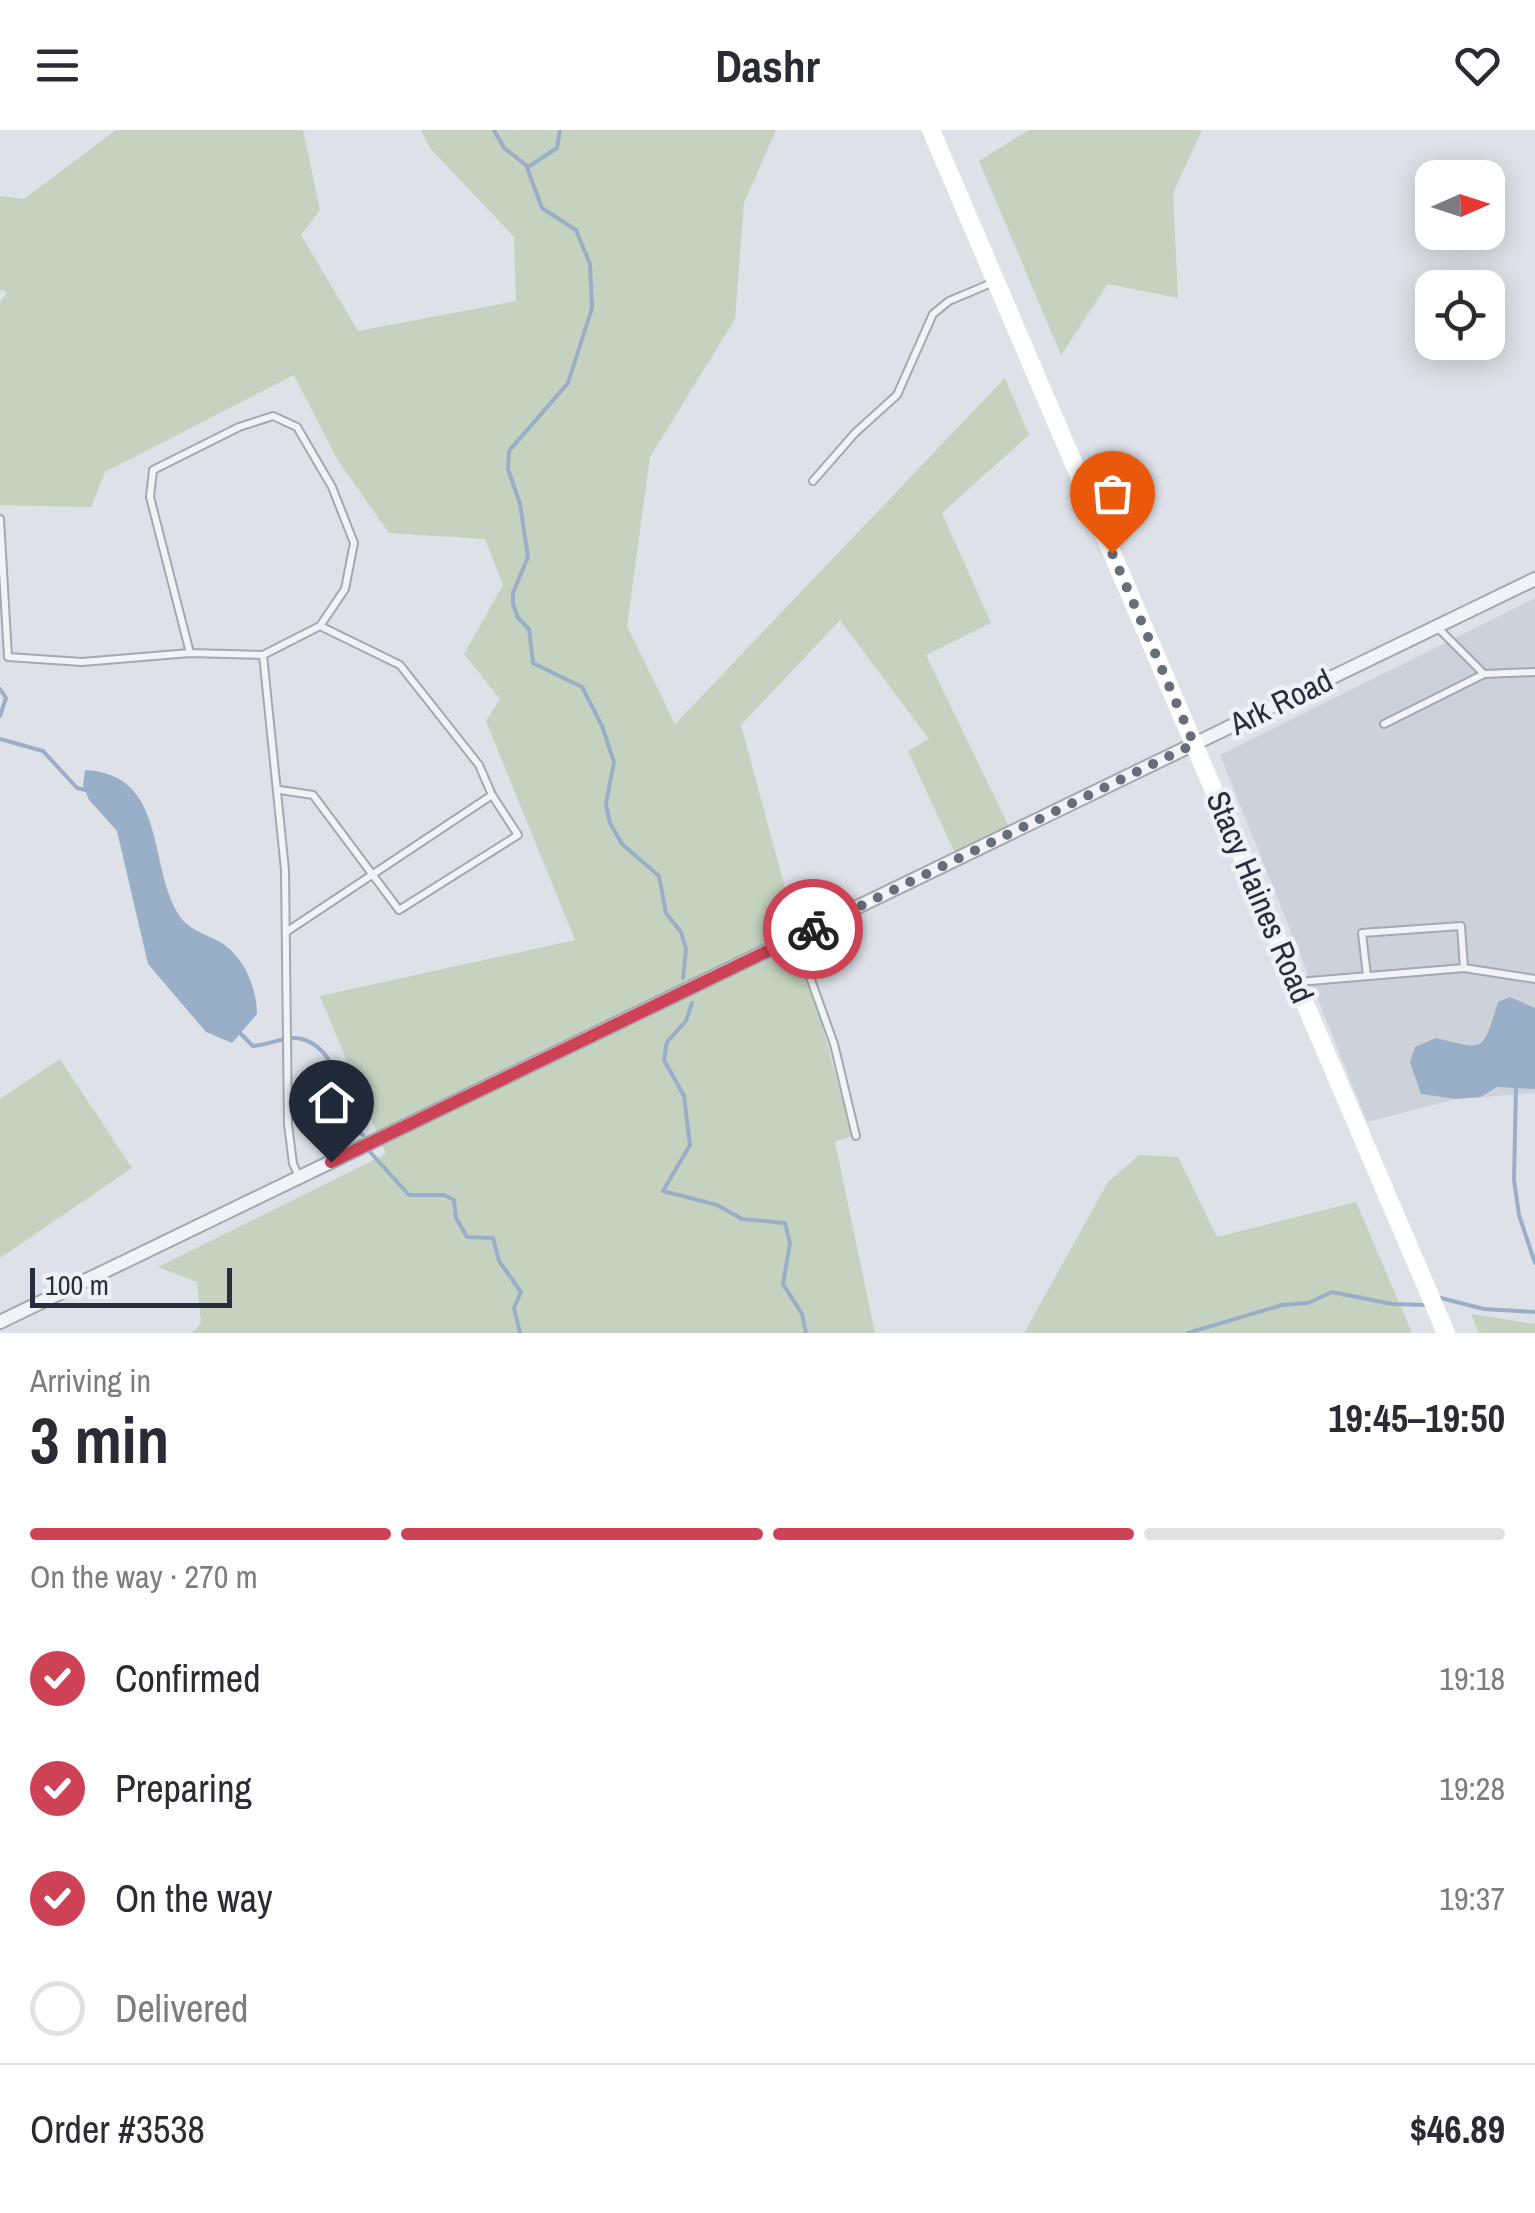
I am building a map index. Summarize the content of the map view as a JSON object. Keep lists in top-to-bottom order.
{
  "streets": {
    "street": ["Ark Road", "Stacy Haines Road"]
  },
  "crossings": [
    ["Ark Road", "Stacy Haines Road"]
  ],
  "scale_bar": "100 m",
  "north": "right",
  "page": {
    "header": "Dashr",
    "scale": "100 m",
    "heading": ["3 min", "Arriving in", "19:45–19:50"],
    "panel": ["Order #3538", "$46.89"],
    "bar": "On the way · 270 m",
    "list": [
      ["Confirmed", "19:18"],
      ["Preparing", "19:28"],
      ["On the way", "19:37"],
      "Delivered"
    ]
  }
}
